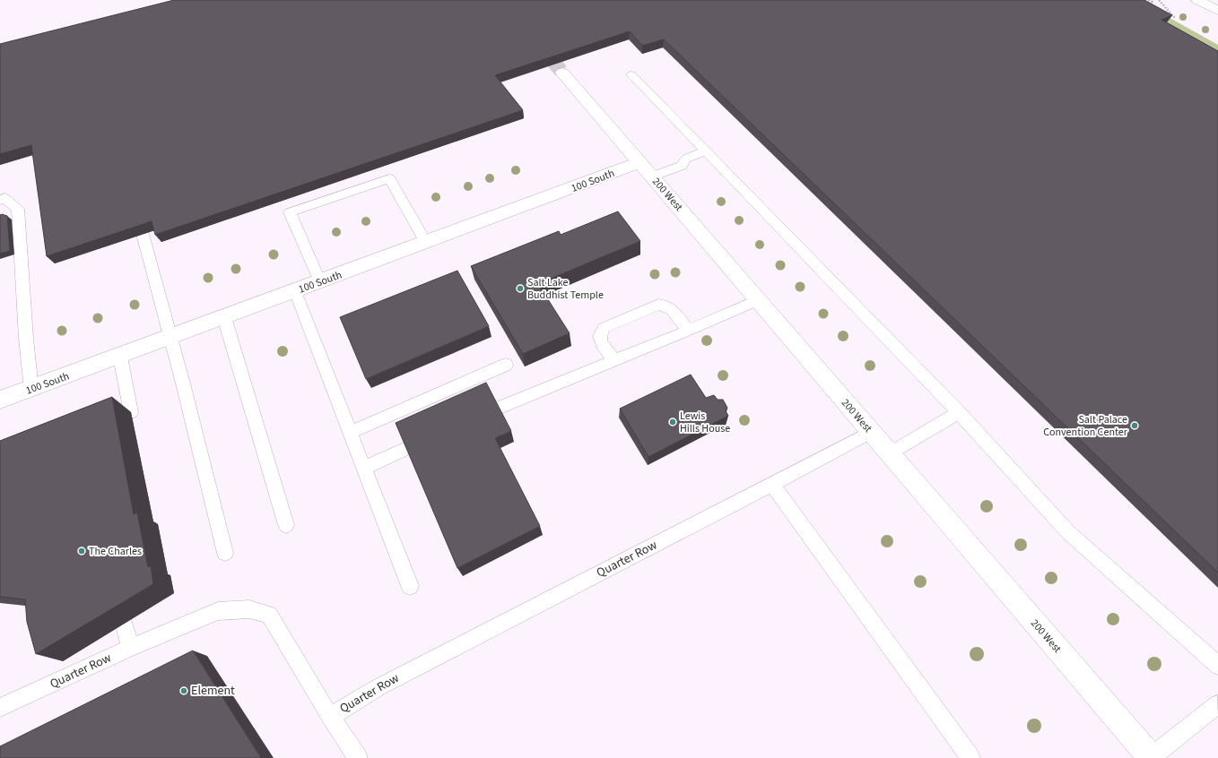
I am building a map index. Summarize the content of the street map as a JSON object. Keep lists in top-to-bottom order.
{
  "streets": {
    "street": ["100 South", "200 West"],
    "lane": ["Quarter Row"]
  },
  "crossings": [
    ["100 South", "200 West"],
    ["200 West", "Quarter Row"]
  ],
  "places": [
    "Salt Lake Buddhist Temple",
    "Lewis Hills House",
    "Salt Palace Convention Center",
    "The Charles",
    "Element"
  ]
}
